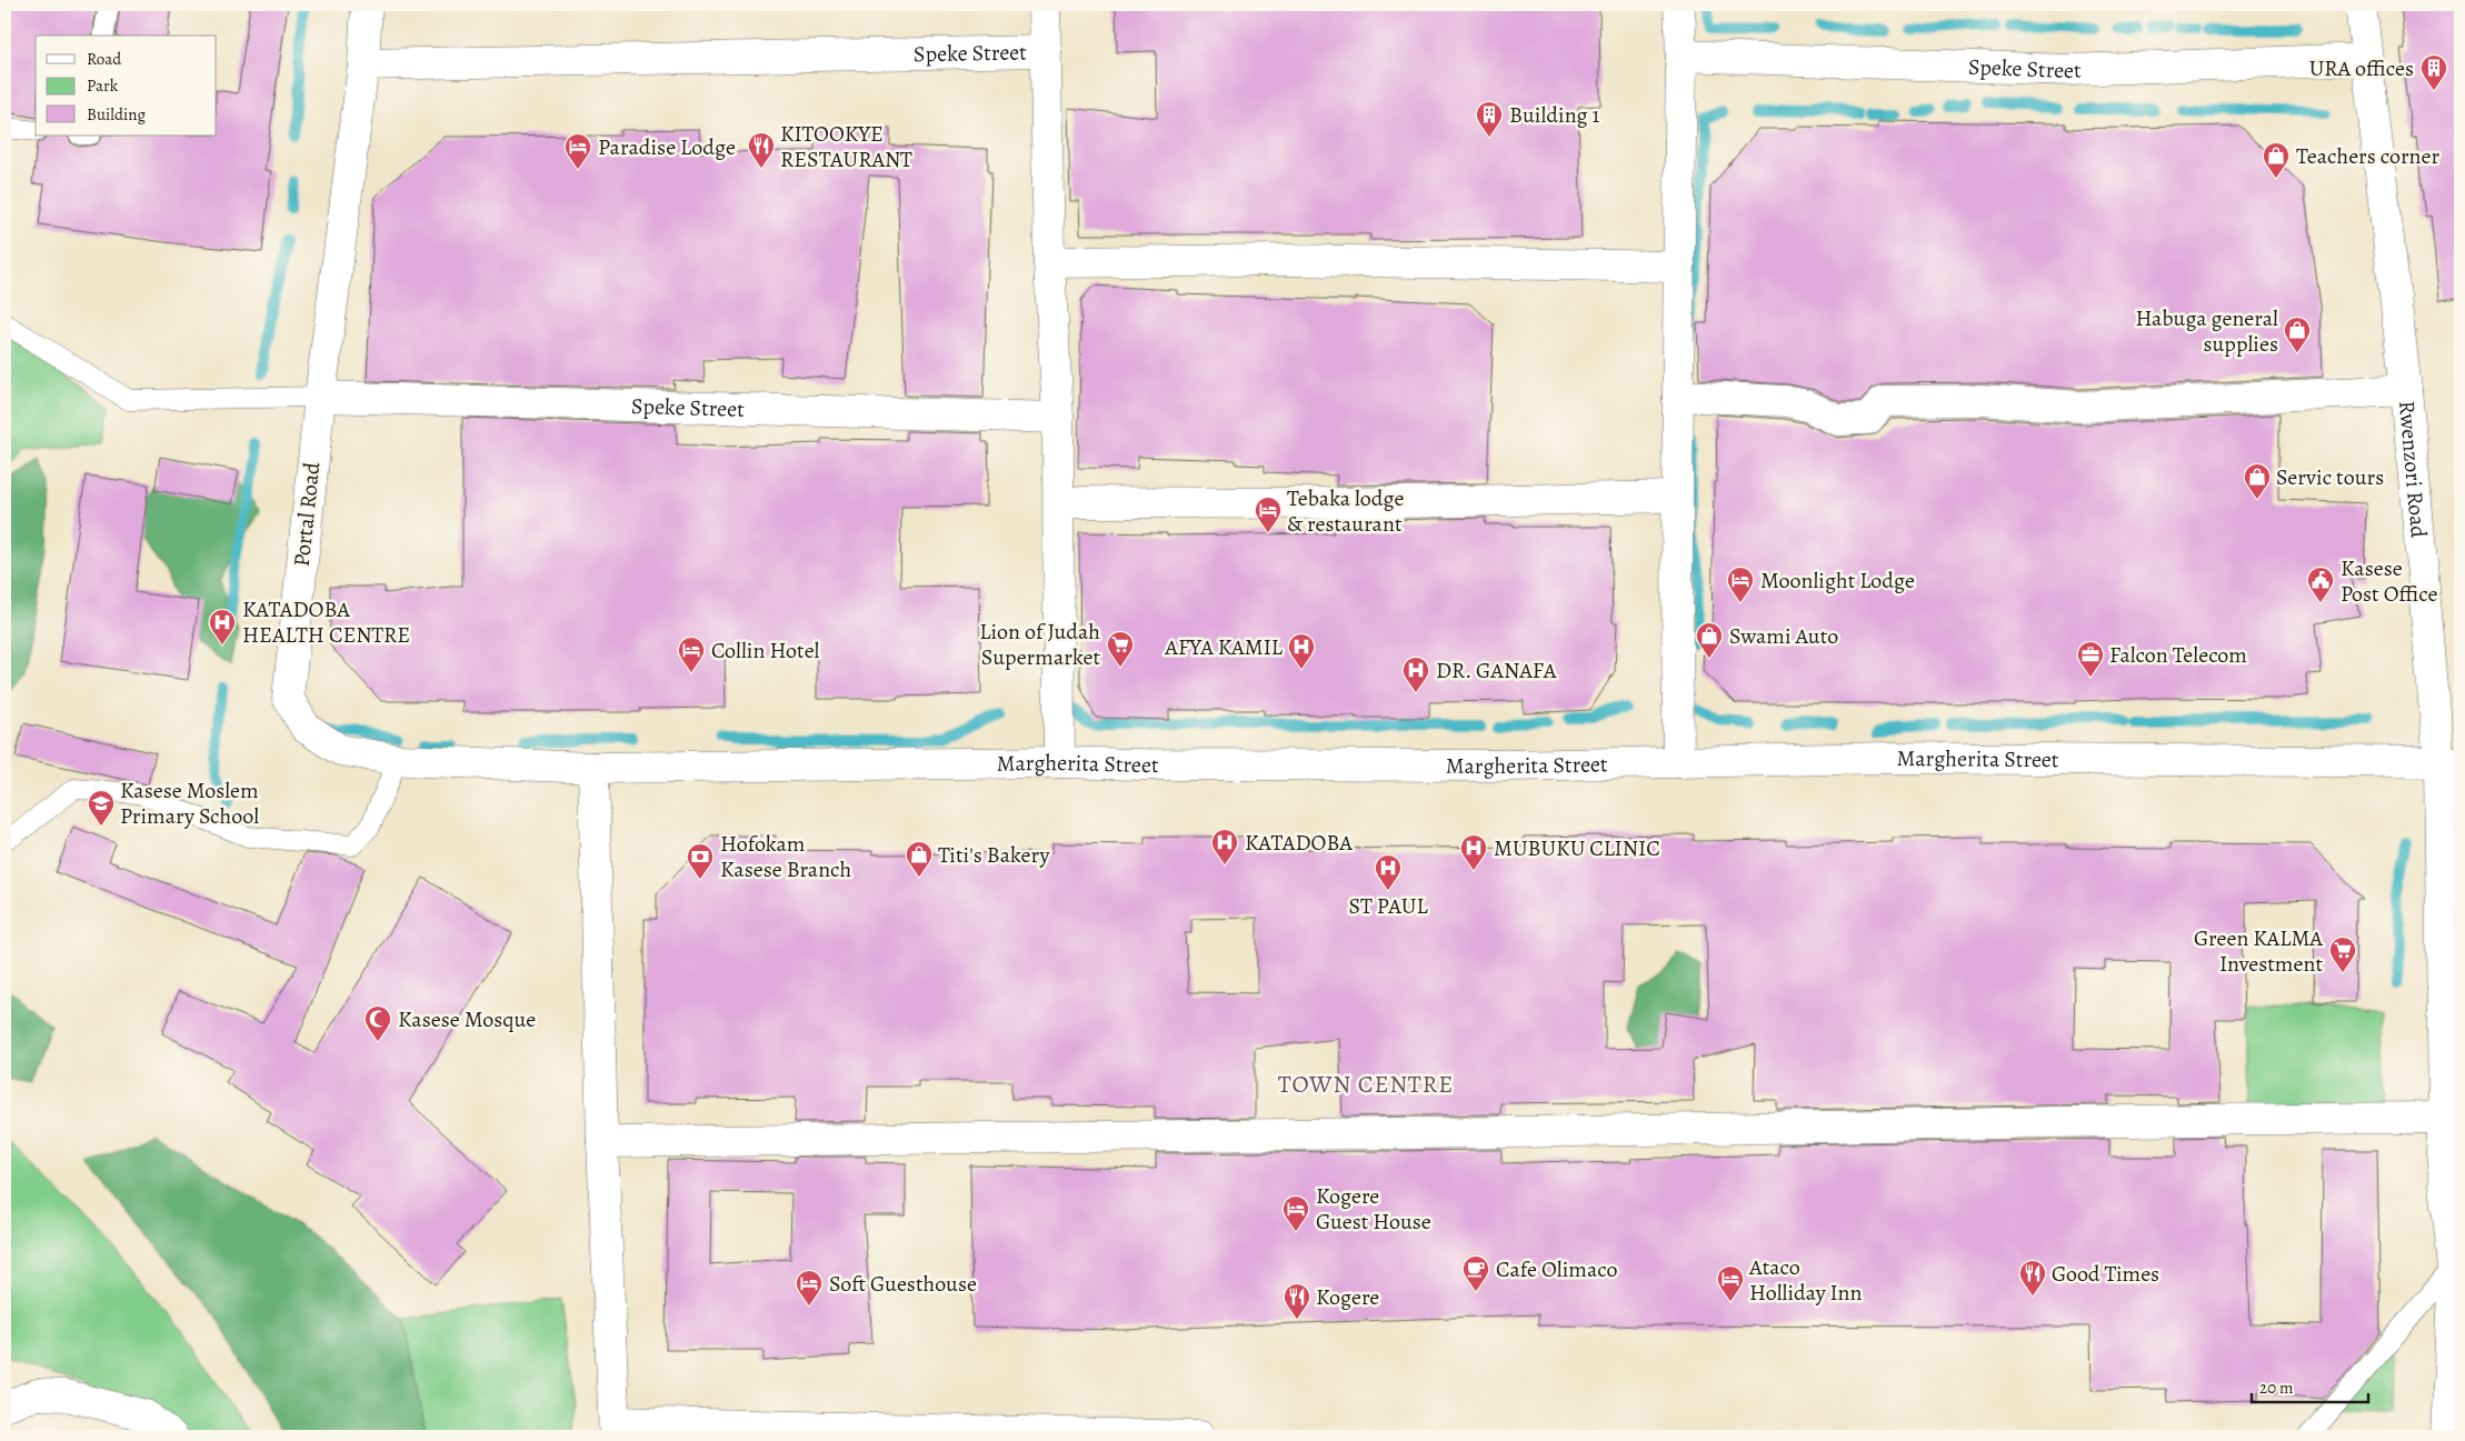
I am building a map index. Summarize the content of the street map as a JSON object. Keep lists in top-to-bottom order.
{
  "streets": {
    "street": [
      "Speke Street",
      "Rwenzori Road",
      "Portal Road",
      "Margherita Street"
    ]
  },
  "crossings": [
    ["Speke Street", "Rwenzori Road"],
    ["Speke Street", "Portal Road"],
    ["Rwenzori Road", "Margherita Street"],
    ["Portal Road", "Margherita Street"]
  ],
  "districts": ["TOWN CENTRE"],
  "places": {
    "building": ["URA offices", "Building 1"],
    "restaurant": ["KITOOKYE RESTAURANT", "Good Times", "Kogere"],
    "hotel": [
      "Paradise Lodge",
      "Tebaka lodge & restaurant",
      "Moonlight Lodge",
      "Collin Hotel",
      "Kogere Guest House",
      "Ataco Holliday Inn",
      "Soft Guesthouse"
    ],
    "shop": [
      "Teachers corner",
      "Habuga general supplies",
      "Servic tours",
      "Swami Auto",
      "Titi's Bakery"
    ],
    "public building": ["Kasese Post Office"],
    "hospital": [
      "KATADOBA HEALTH CENTRE",
      "AFYA KAMIL",
      "DR. GANAFA",
      "KATADOBA",
      "MUBUKU CLINIC",
      "ST PAUL"
    ],
    "supermarket": ["Lion of Judah Supermarket", "Green KALMA Investment"],
    "office": ["Falcon Telecom"],
    "school or university": ["Kasese Moslem Primary School"],
    "bank": ["Hofokam Kasese Branch"],
    "mosque": ["Kasese Mosque"],
    "cafe": ["Cafe Olimaco"]
  },
  "legend": ["Road", "Park", "Building"],
  "scale_bar": "20 m"
}
